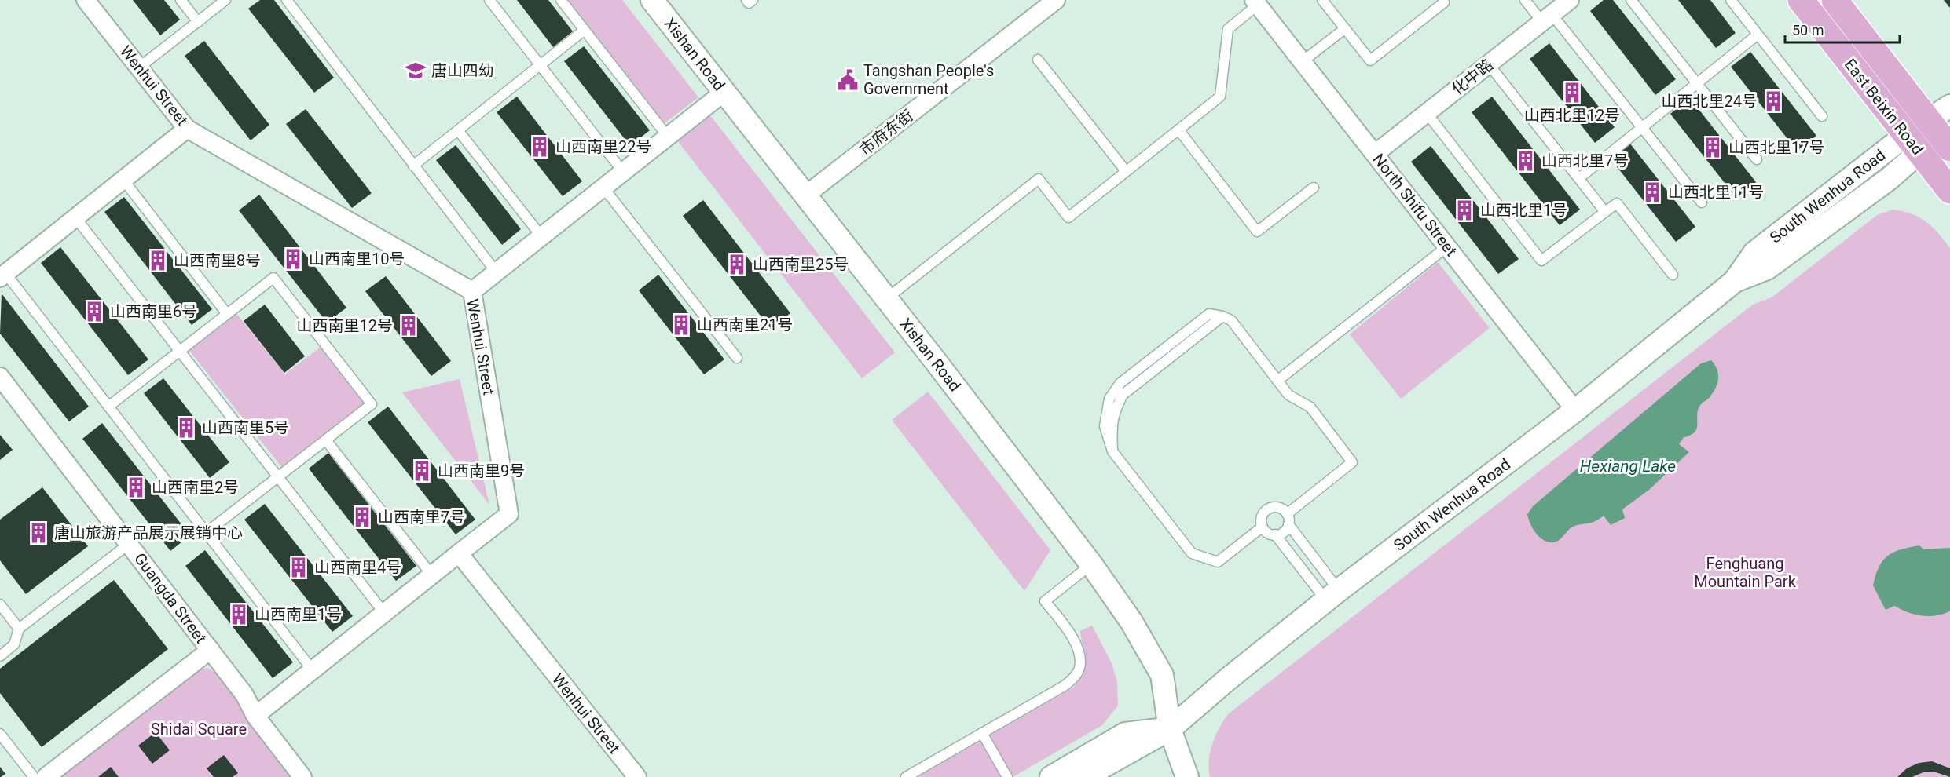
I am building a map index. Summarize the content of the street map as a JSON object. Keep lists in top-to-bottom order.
{
  "streets": {
    "main road": ["East Beixin Road"],
    "street": [
      "Xishan Road",
      "化中路",
      "Wenhui Street",
      "市府东街",
      "South Wenhua Road",
      "North Shifu Street",
      "Guangda Street"
    ]
  },
  "crossings": [
    ["Xishan Road", "市府东街"],
    ["Xishan Road", "South Wenhua Road"],
    ["化中路", "North Shifu Street"],
    ["East Beixin Road", "South Wenhua Road"],
    ["South Wenhua Road", "North Shifu Street"]
  ],
  "water": ["Hexiang Lake"],
  "parks": ["Fenghuang Mountain Park", "Shidai Square"],
  "places": {
    "school or university": ["唐山四幼"],
    "public building": ["Tangshan People's Government"],
    "building": [
      "山西北里12号",
      "山西北里24号",
      "山西南里22号",
      "山西北里17号",
      "山西北里7号",
      "山西北里11号",
      "山西北里1号",
      "山西南里10号",
      "山西南里8号",
      "山西南里25号",
      "山西南里6号",
      "山西南里21号",
      "山西南里12号",
      "山西南里5号",
      "山西南里9号",
      "山西南里2号",
      "山西南里7号",
      "唐山旅游产品展示展销中心",
      "山西南里4号",
      "山西南里1号"
    ]
  },
  "scale_bar": "50 m"
}
